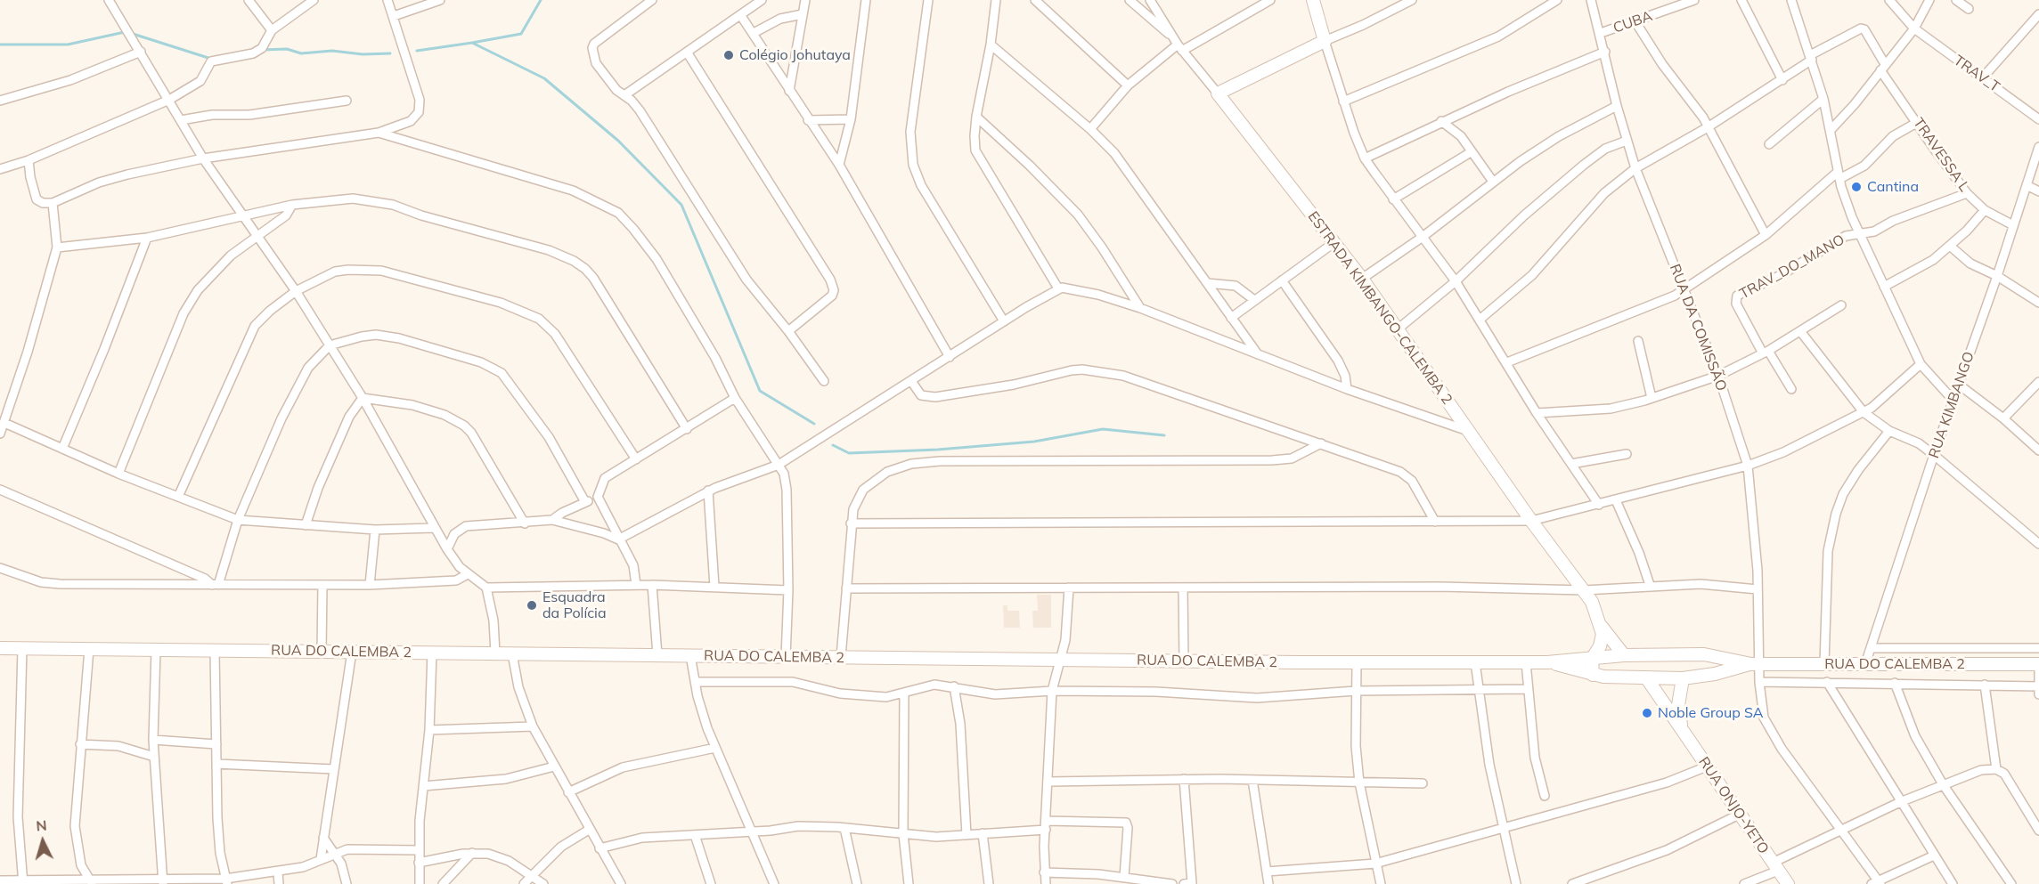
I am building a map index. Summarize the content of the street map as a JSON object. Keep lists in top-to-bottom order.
{
  "streets": {
    "main road": ["ESTRADA KIMBANGO-CALEMBA 2", "RUA DO CALEMBA 2", "RUA ONJO-YETO"],
    "street": [
      "CUBA",
      "TRAV_T",
      "TRAVESSA L",
      "TRAV_DO_MANO",
      "RUA DA COMISSÃO",
      "RUA KIMBANGO"
    ]
  },
  "crossings": [
    ["CUBA", "RUA DA COMISSÃO"],
    ["TRAVESSA L", "TRAV_DO_MANO"],
    ["TRAVESSA L", "RUA KIMBANGO"],
    ["ESTRADA KIMBANGO-CALEMBA 2", "RUA DO CALEMBA 2"],
    ["RUA DA COMISSÃO", "RUA DO CALEMBA 2"],
    ["RUA KIMBANGO", "RUA DO CALEMBA 2"],
    ["RUA DO CALEMBA 2", "RUA ONJO-YETO"]
  ],
  "places": [
    "Colégio Johutaya",
    "Cantina",
    "Esquadra da Polícia",
    "Noble Group SA"
  ],
  "north": "top"
}
